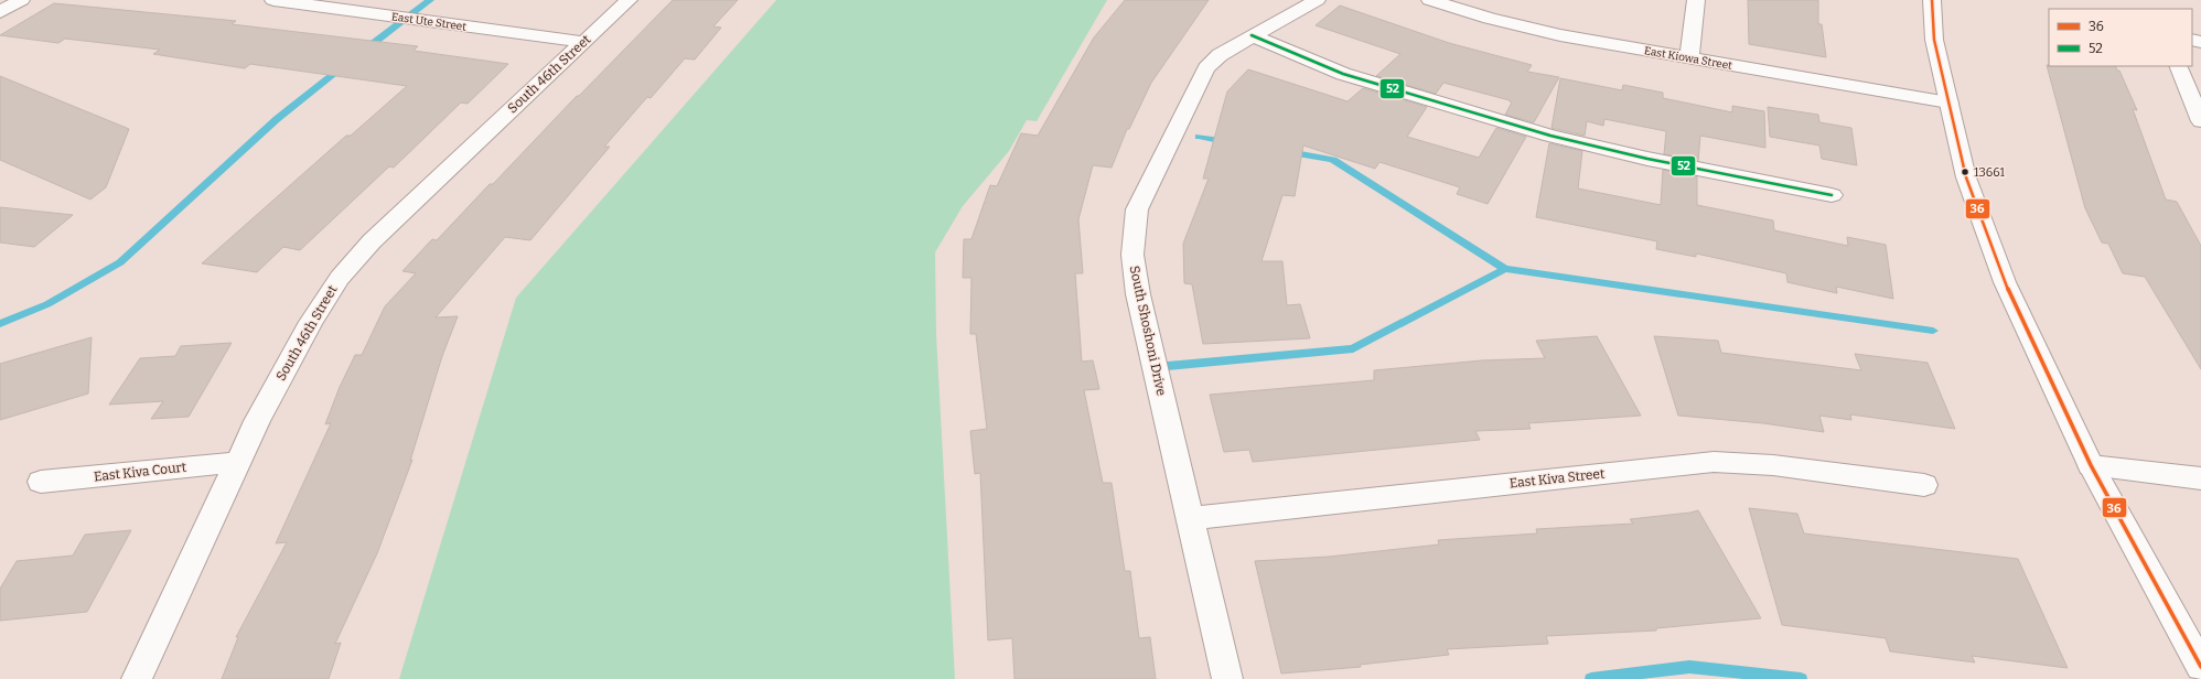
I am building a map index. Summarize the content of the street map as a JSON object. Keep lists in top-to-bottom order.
{
  "streets": {
    "street": [
      "East Ute Street",
      "East Kiowa Street",
      "South 46th Street",
      "South Shoshoni Drive",
      "East Kiva Court",
      "East Kiva Street"
    ]
  },
  "crossings": [
    ["East Ute Street", "South 46th Street"],
    ["South 46th Street", "East Kiva Court"],
    ["South Shoshoni Drive", "East Kiva Street"]
  ],
  "places": ["13661"],
  "lines": ["transit line 36", "transit line 52"],
  "legend": ["36", "52"]
}
